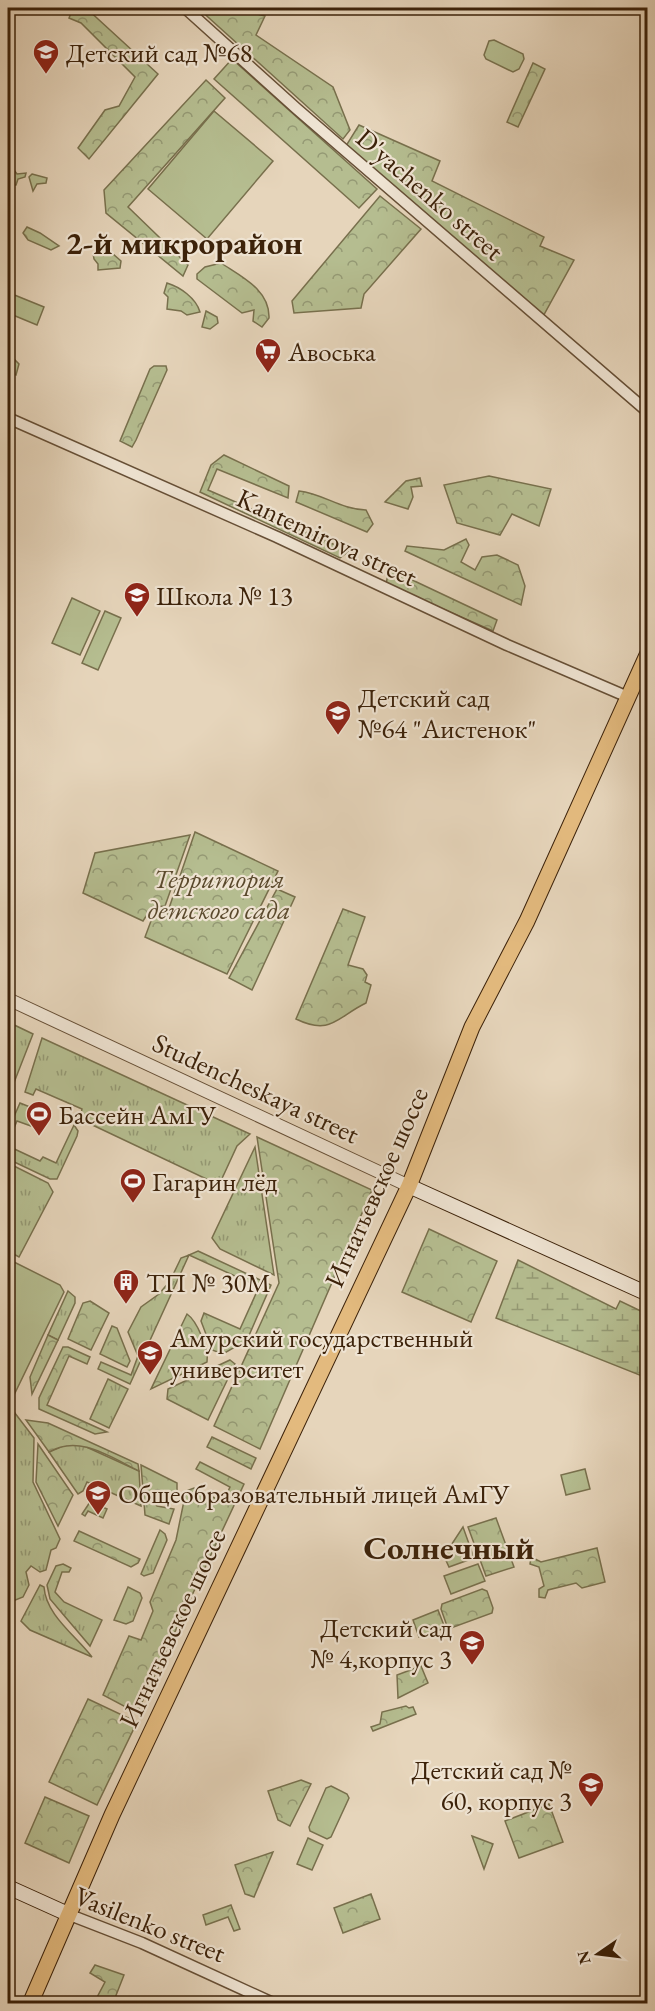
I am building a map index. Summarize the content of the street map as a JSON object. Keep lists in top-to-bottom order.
{
  "streets": {
    "main road": ["Studencheskaya street", "Игнатьевское шоссе", "Vasilenko street"],
    "street": ["D'yachenko street", "Kantemirova street"]
  },
  "crossings": [
    ["Kantemirova street", "Игнатьевское шоссе"],
    ["Studencheskaya street", "Игнатьевское шоссе"],
    ["Игнатьевское шоссе", "Vasilenko street"]
  ],
  "districts": ["2-й микрорайон", "Солнечный"],
  "parks": ["Территория детского сада"],
  "places": {
    "school or university": [
      "Детский сад №68",
      "Школа № 13",
      "Детский сад №64 \"Аистенок\"",
      "Амурский государственный университет",
      "Общеобразовательный лицей АмГУ",
      "Детский сад № 4,корпус 3",
      "Детский сад № 60, корпус 3"
    ],
    "supermarket": ["Авоська"],
    "sports": ["Бассейн АмГУ", "Гагарин лёд"],
    "building": ["ТП № 30М"]
  },
  "north": "left"
}
